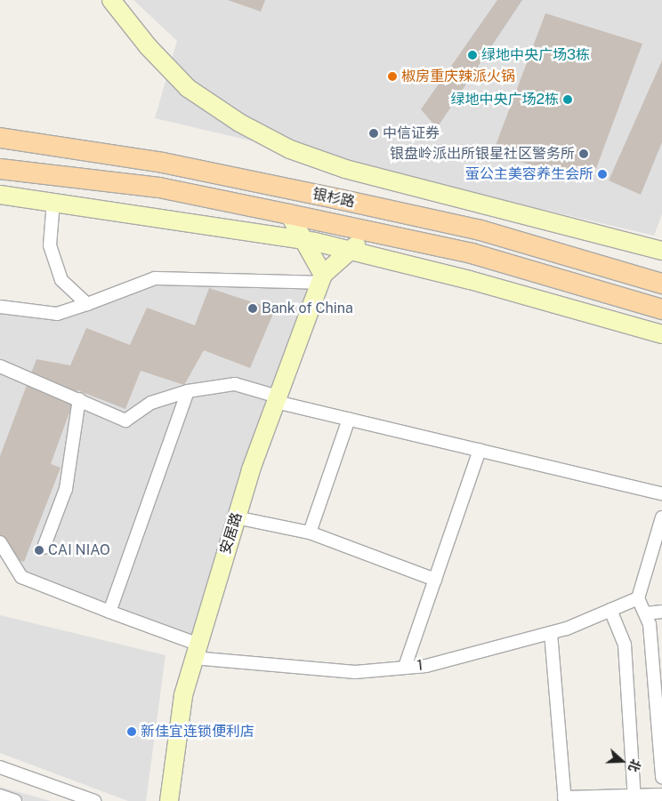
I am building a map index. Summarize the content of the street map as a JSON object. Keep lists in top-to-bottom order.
{
  "streets": {
    "main road": ["银杉路"],
    "street": ["安居路", "1"]
  },
  "crossings": [
    ["安居路", "1"]
  ],
  "places": [
    "绿地中央广场3栋",
    "椒房重庆辣派火锅",
    "绿地中央广场2栋",
    "中信证券",
    "银盘岭派出所银星社区警务所",
    "萤公主美容养生会所",
    "Bank of China",
    "CAI NIAO",
    "新佳宜连锁便利店"
  ],
  "north": "right"
}
